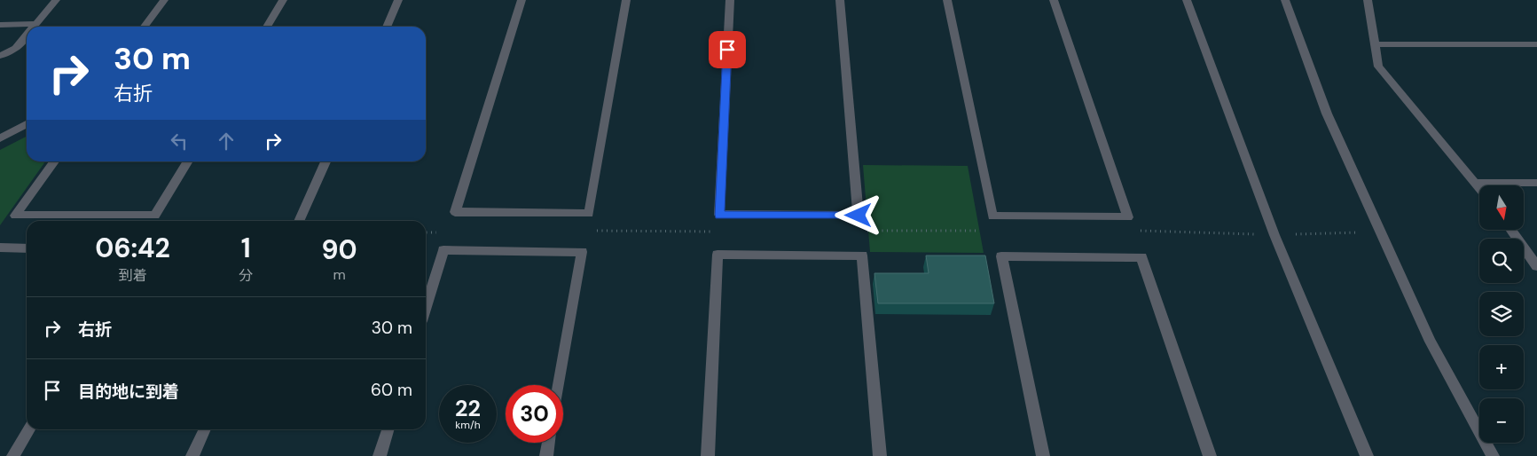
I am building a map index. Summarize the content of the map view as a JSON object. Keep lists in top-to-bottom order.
{
  "north": "bottom",
  "page": {
    "turn": ["30 m", "右折"],
    "map_buttons": ["+", "−"],
    "eta": [
      "06:42",
      "到着",
      "1",
      "分",
      "90",
      "m"
    ],
    "list": [
      {
        "name": "右折",
        "value": "30 m"
      },
      {
        "name": "目的地に到着",
        "value": "60 m"
      }
    ],
    "speed": "22 km/h",
    "limit": "30"
  }
}
